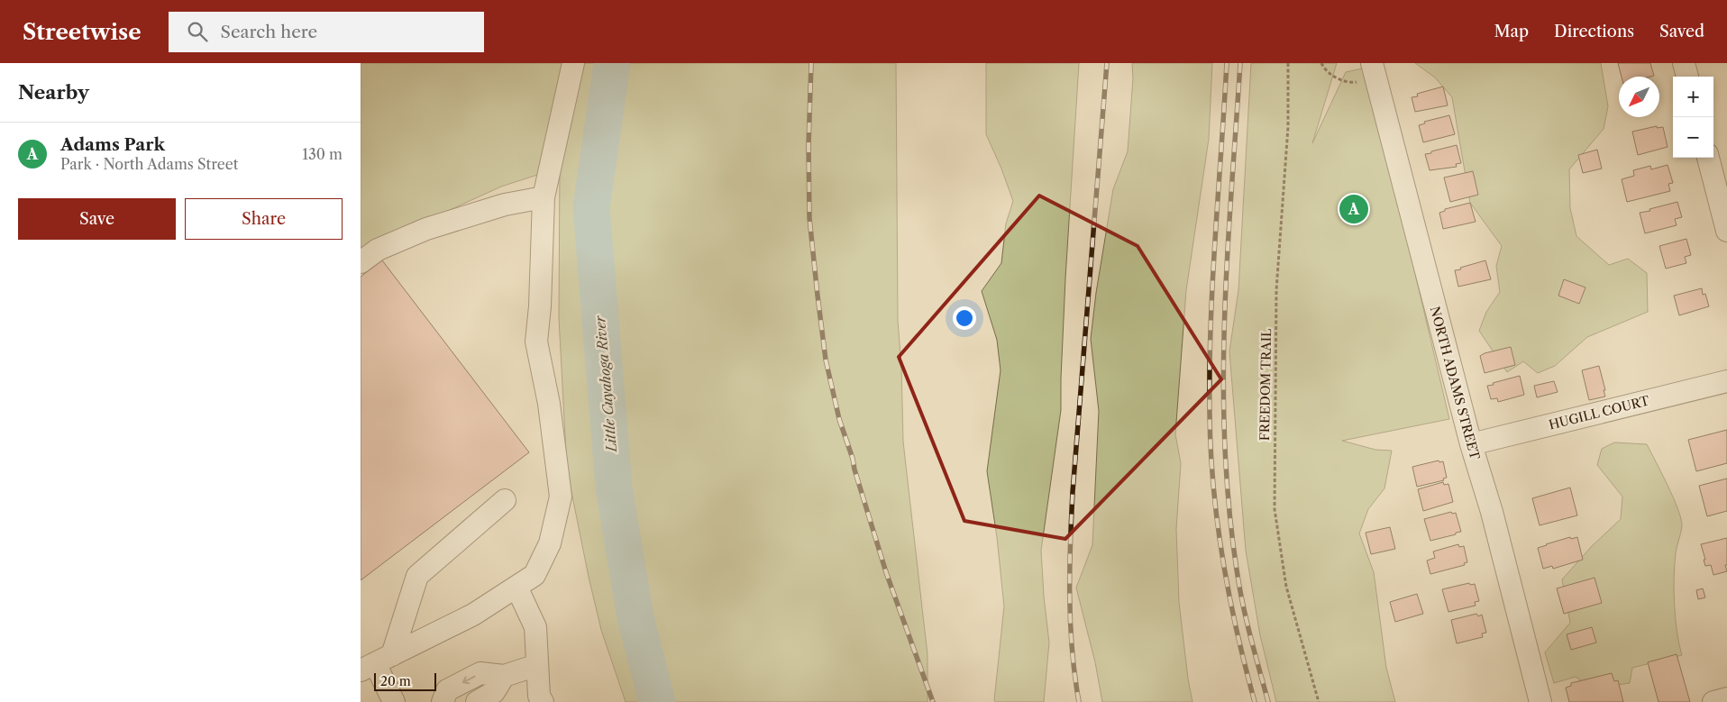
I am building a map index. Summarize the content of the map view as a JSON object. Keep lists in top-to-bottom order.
{
  "streets": {
    "street": ["NORTH ADAMS STREET", "HUGILL COURT"],
    "path": ["FREEDOM TRAIL"]
  },
  "crossings": [
    ["NORTH ADAMS STREET", "HUGILL COURT"]
  ],
  "water": ["Little Cuyahoga River"],
  "scale_bar": "20 m",
  "north": "bottom left",
  "page": {
    "header": "Streetwise",
    "search": "Search here",
    "nav": ["Map", "Directions", "Saved"],
    "heading": "Nearby",
    "map_buttons": ["+", "−"],
    "list": [
      {
        "mark": "A",
        "name": "Adams Park",
        "note": "Park · North Adams Street",
        "value": "130 m"
      }
    ],
    "buttons": ["Save", "Share"],
    "pins": "A",
    "scale": "20 m"
  }
}
